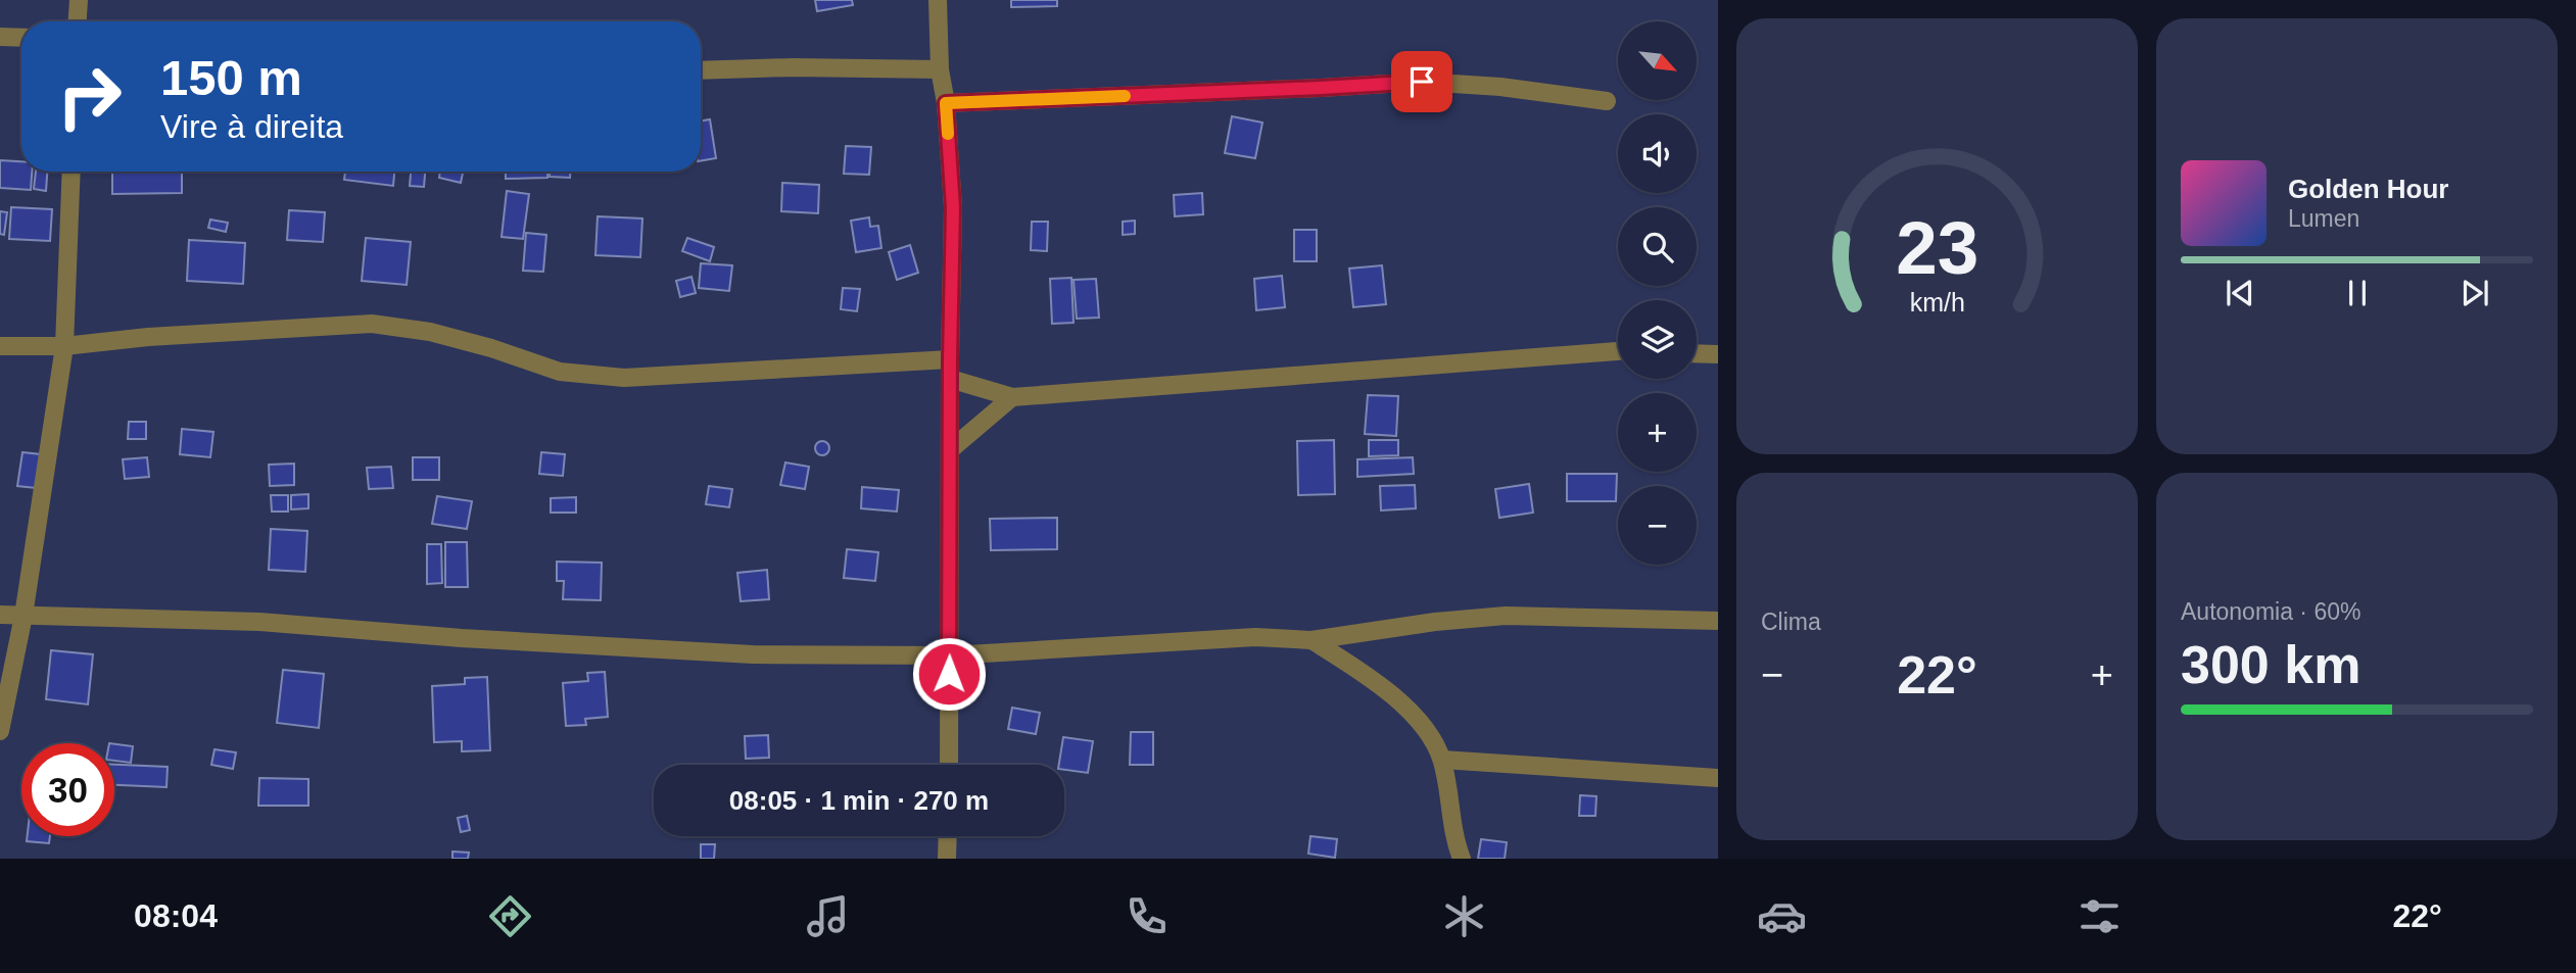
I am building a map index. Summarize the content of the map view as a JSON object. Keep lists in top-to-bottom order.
{
  "north": "bottom right",
  "page": {
    "map_buttons": ["+", "−"],
    "turn": ["150 m", "Vire à direita"],
    "song": ["Golden Hour", "Lumen"],
    "tile": [
      "Clima",
      ["Autonomia · 60%", "300 km"]
    ],
    "heat": ["−", "22°", "+"],
    "limit": "30",
    "trip": "08:05 · 1 min · 270 m",
    "tabs": ["08:04", "22°"],
    "gauge": ["23", "km/h"]
  }
}
